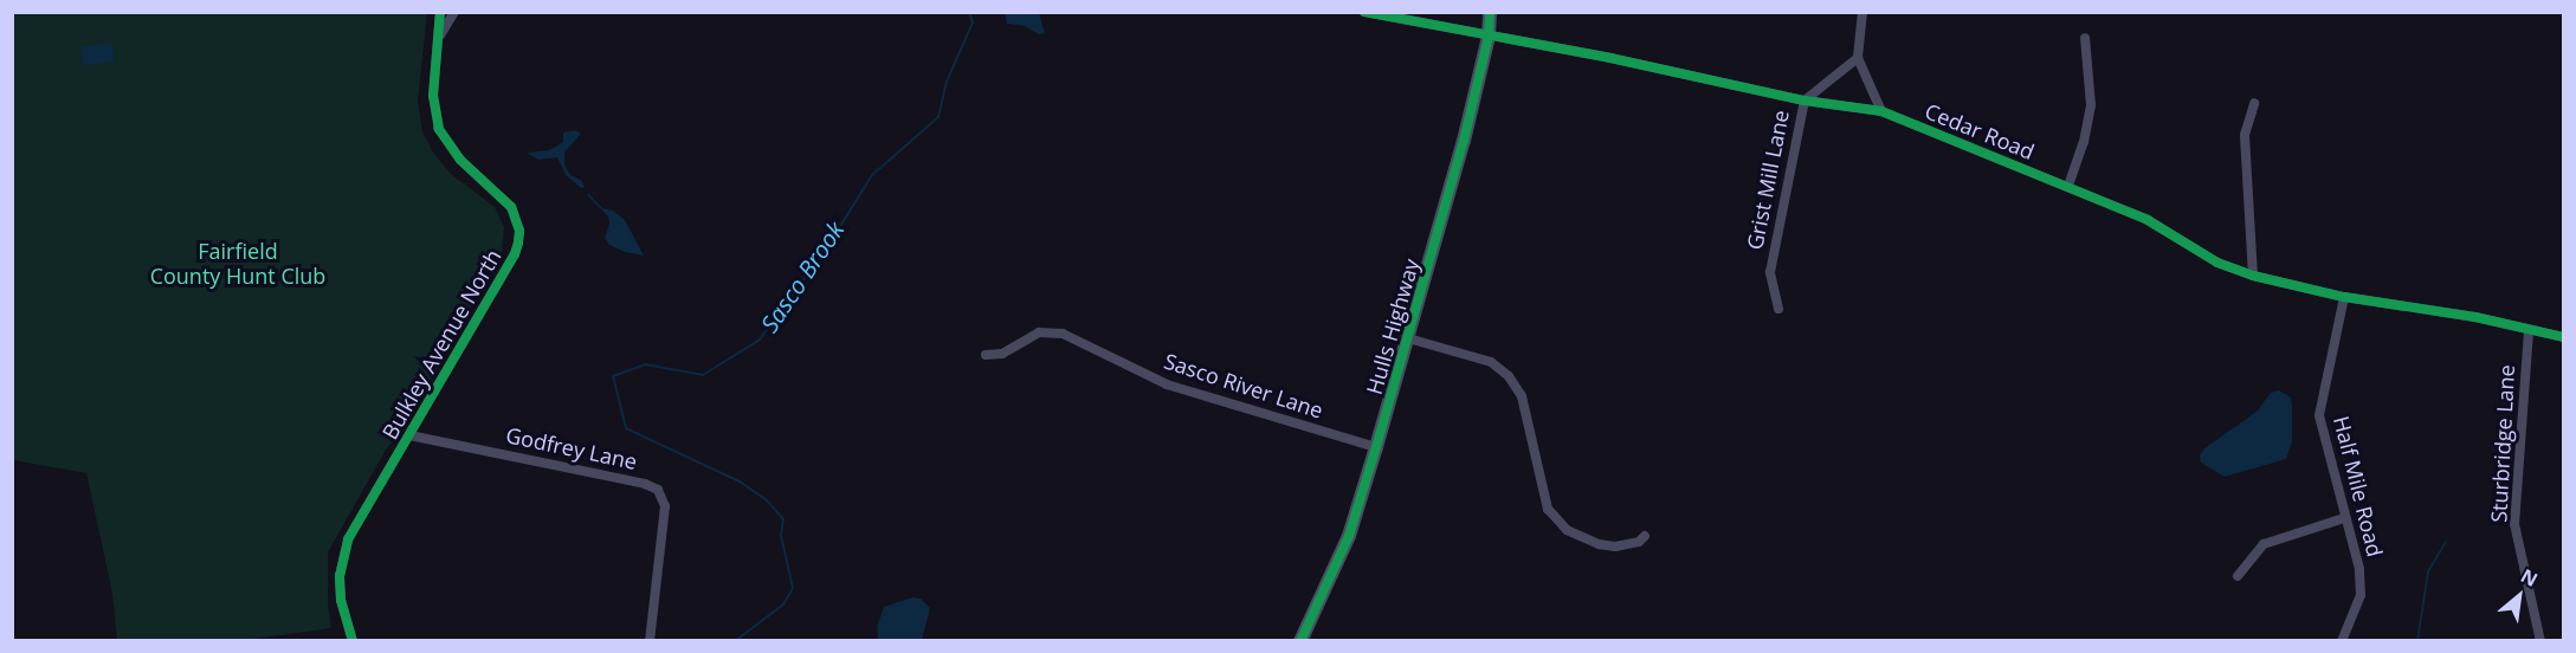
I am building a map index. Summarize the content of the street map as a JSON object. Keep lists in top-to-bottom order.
{
  "streets": {
    "street": [
      "Cedar Road",
      "Grist Mill Lane",
      "Hulls Highway",
      "Bulkley Avenue North",
      "Sasco River Lane",
      "Sturbridge Lane",
      "Godfrey Lane",
      "Half Mile Road"
    ]
  },
  "crossings": [
    ["Cedar Road", "Grist Mill Lane"],
    ["Cedar Road", "Hulls Highway"],
    ["Cedar Road", "Sturbridge Lane"],
    ["Cedar Road", "Half Mile Road"],
    ["Hulls Highway", "Sasco River Lane"],
    ["Bulkley Avenue North", "Godfrey Lane"]
  ],
  "water": ["Sasco Brook"],
  "parks": ["Fairfield County Hunt Club"],
  "north": "top right"
}
